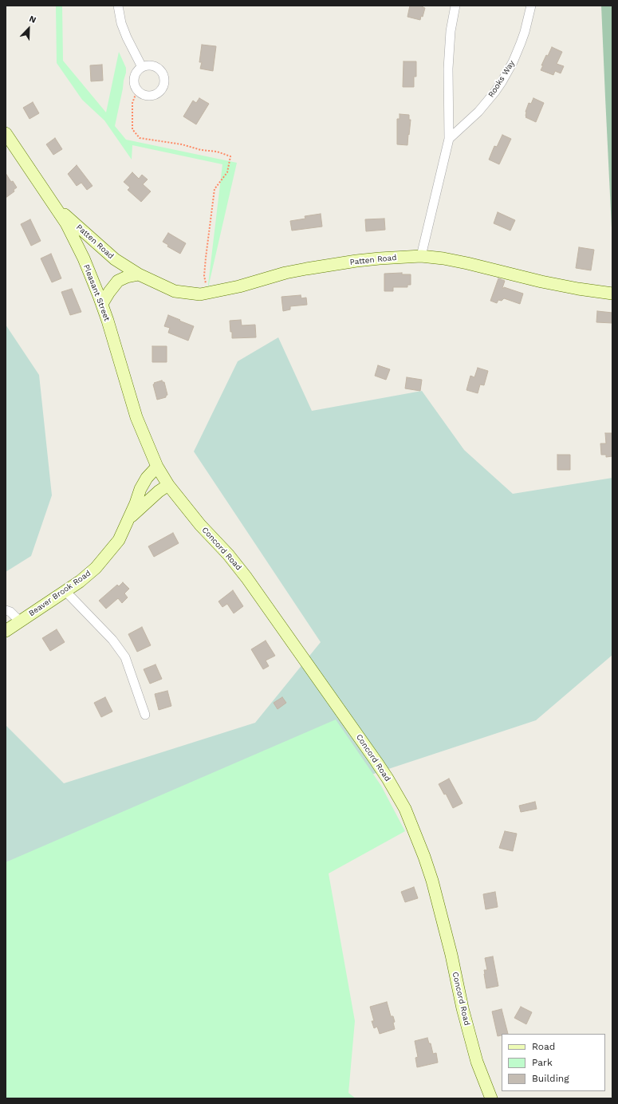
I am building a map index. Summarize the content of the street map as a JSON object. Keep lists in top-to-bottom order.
{
  "streets": {
    "main road": [
      "Patten Road",
      "Pleasant Street",
      "Concord Road",
      "Beaver Brook Road"
    ],
    "street": ["Rooks Way"]
  },
  "crossings": [
    ["Patten Road", "Pleasant Street"],
    ["Pleasant Street", "Concord Road"],
    ["Pleasant Street", "Beaver Brook Road"],
    ["Concord Road", "Beaver Brook Road"]
  ],
  "legend": ["Road", "Park", "Building"],
  "north": "top right"
}
